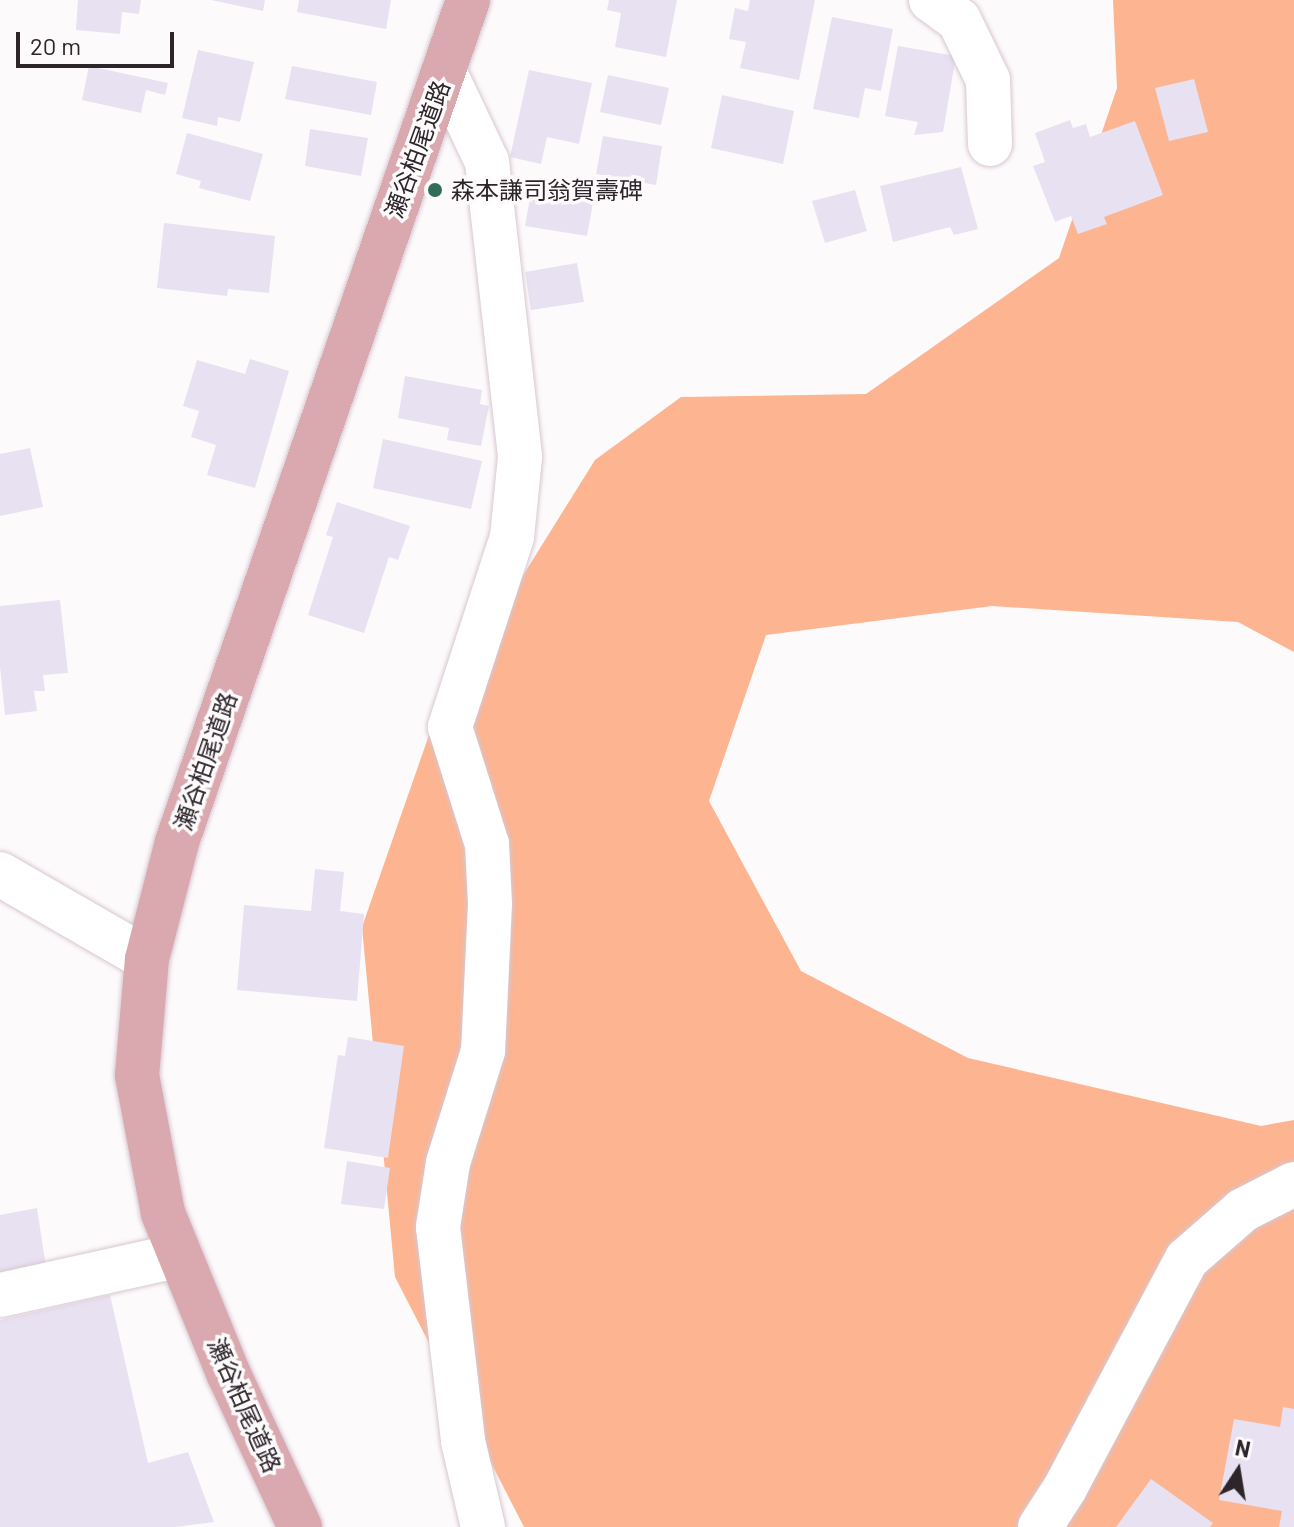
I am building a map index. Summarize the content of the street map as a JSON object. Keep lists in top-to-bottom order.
{
  "streets": {
    "main road": ["瀬谷柏尾道路"]
  },
  "places": ["森本謙司翁賀壽碑"],
  "scale_bar": "20 m",
  "north": "top"
}
